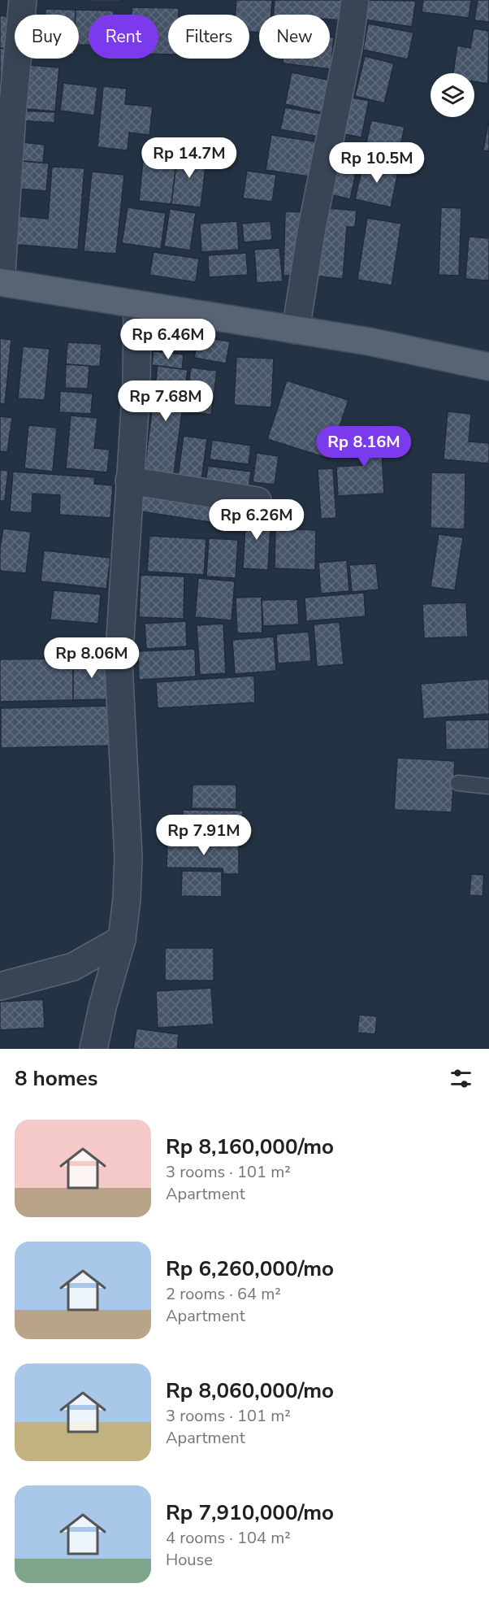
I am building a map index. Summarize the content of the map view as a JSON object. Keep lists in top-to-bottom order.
{
  "page": {
    "chip": [
      "Buy",
      "Rent",
      "Filters",
      "New"
    ],
    "price": [
      "Rp 14.7M",
      "Rp 10.5M",
      "Rp 6.46M",
      "Rp 7.68M",
      "Rp 8.16M",
      "Rp 6.26M",
      "Rp 8.06M",
      "Rp 7.91M"
    ],
    "heading": "8 homes",
    "list": [
      {
        "name": "Rp 8,160,000/mo",
        "note": "3 rooms · 101 m² · Apartment"
      },
      {
        "name": "Rp 6,260,000/mo",
        "note": "2 rooms · 64 m² · Apartment"
      },
      {
        "name": "Rp 8,060,000/mo",
        "note": "3 rooms · 101 m² · Apartment"
      },
      {
        "name": "Rp 7,910,000/mo",
        "note": "4 rooms · 104 m² · House"
      }
    ]
  }
}
